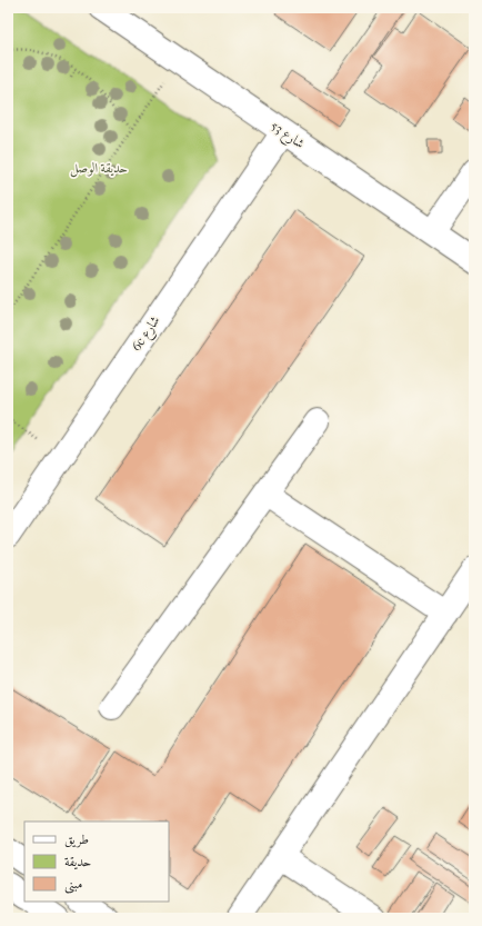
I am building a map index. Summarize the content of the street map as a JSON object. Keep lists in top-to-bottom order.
{
  "streets": {
    "street": ["شارع 53", "6c شارع"]
  },
  "crossings": [
    ["شارع 53", "6c شارع"]
  ],
  "parks": ["حديقة الوصل"],
  "legend": ["طريق", "حديقة", "مبنى"]
}
